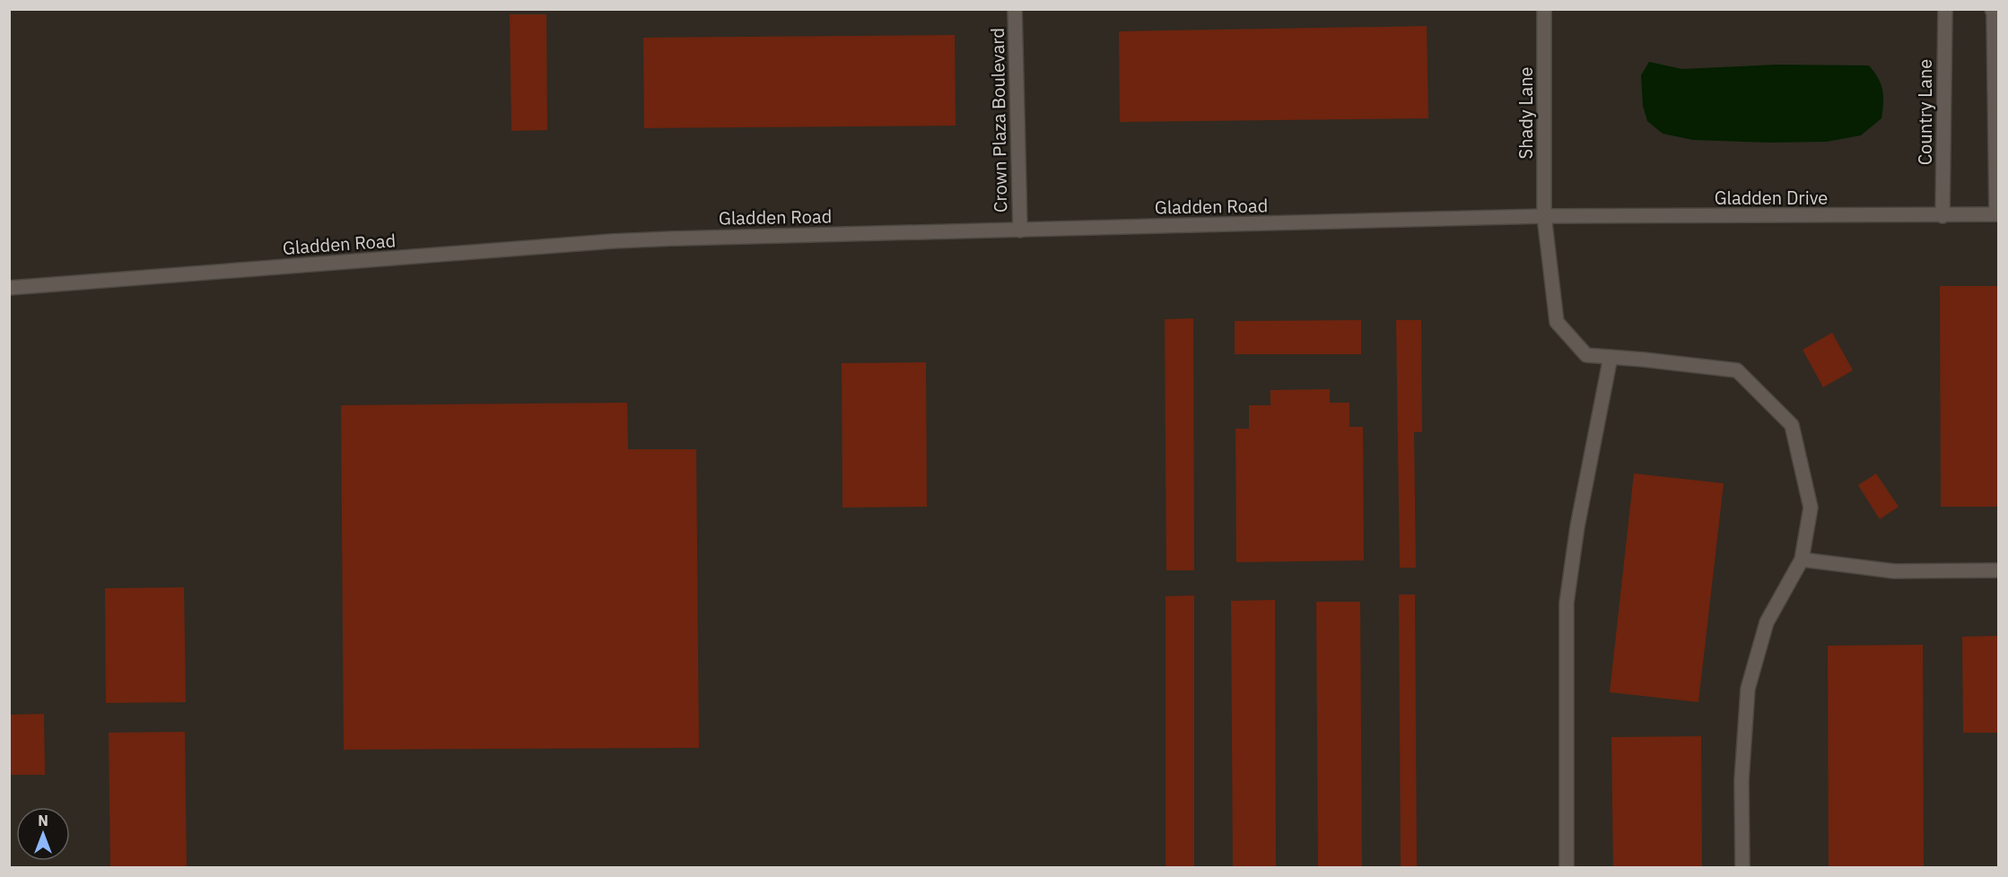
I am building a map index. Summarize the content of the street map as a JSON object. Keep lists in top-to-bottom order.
{
  "streets": {
    "street": [
      "Country Lane",
      "Shady Lane",
      "Crown Plaza Boulevard",
      "Gladden Drive",
      "Gladden Road"
    ]
  },
  "crossings": [
    ["Country Lane", "Gladden Drive"],
    ["Shady Lane", "Gladden Drive"],
    ["Shady Lane", "Gladden Road"],
    ["Crown Plaza Boulevard", "Gladden Road"],
    ["Gladden Drive", "Gladden Road"]
  ],
  "north": "top"
}
